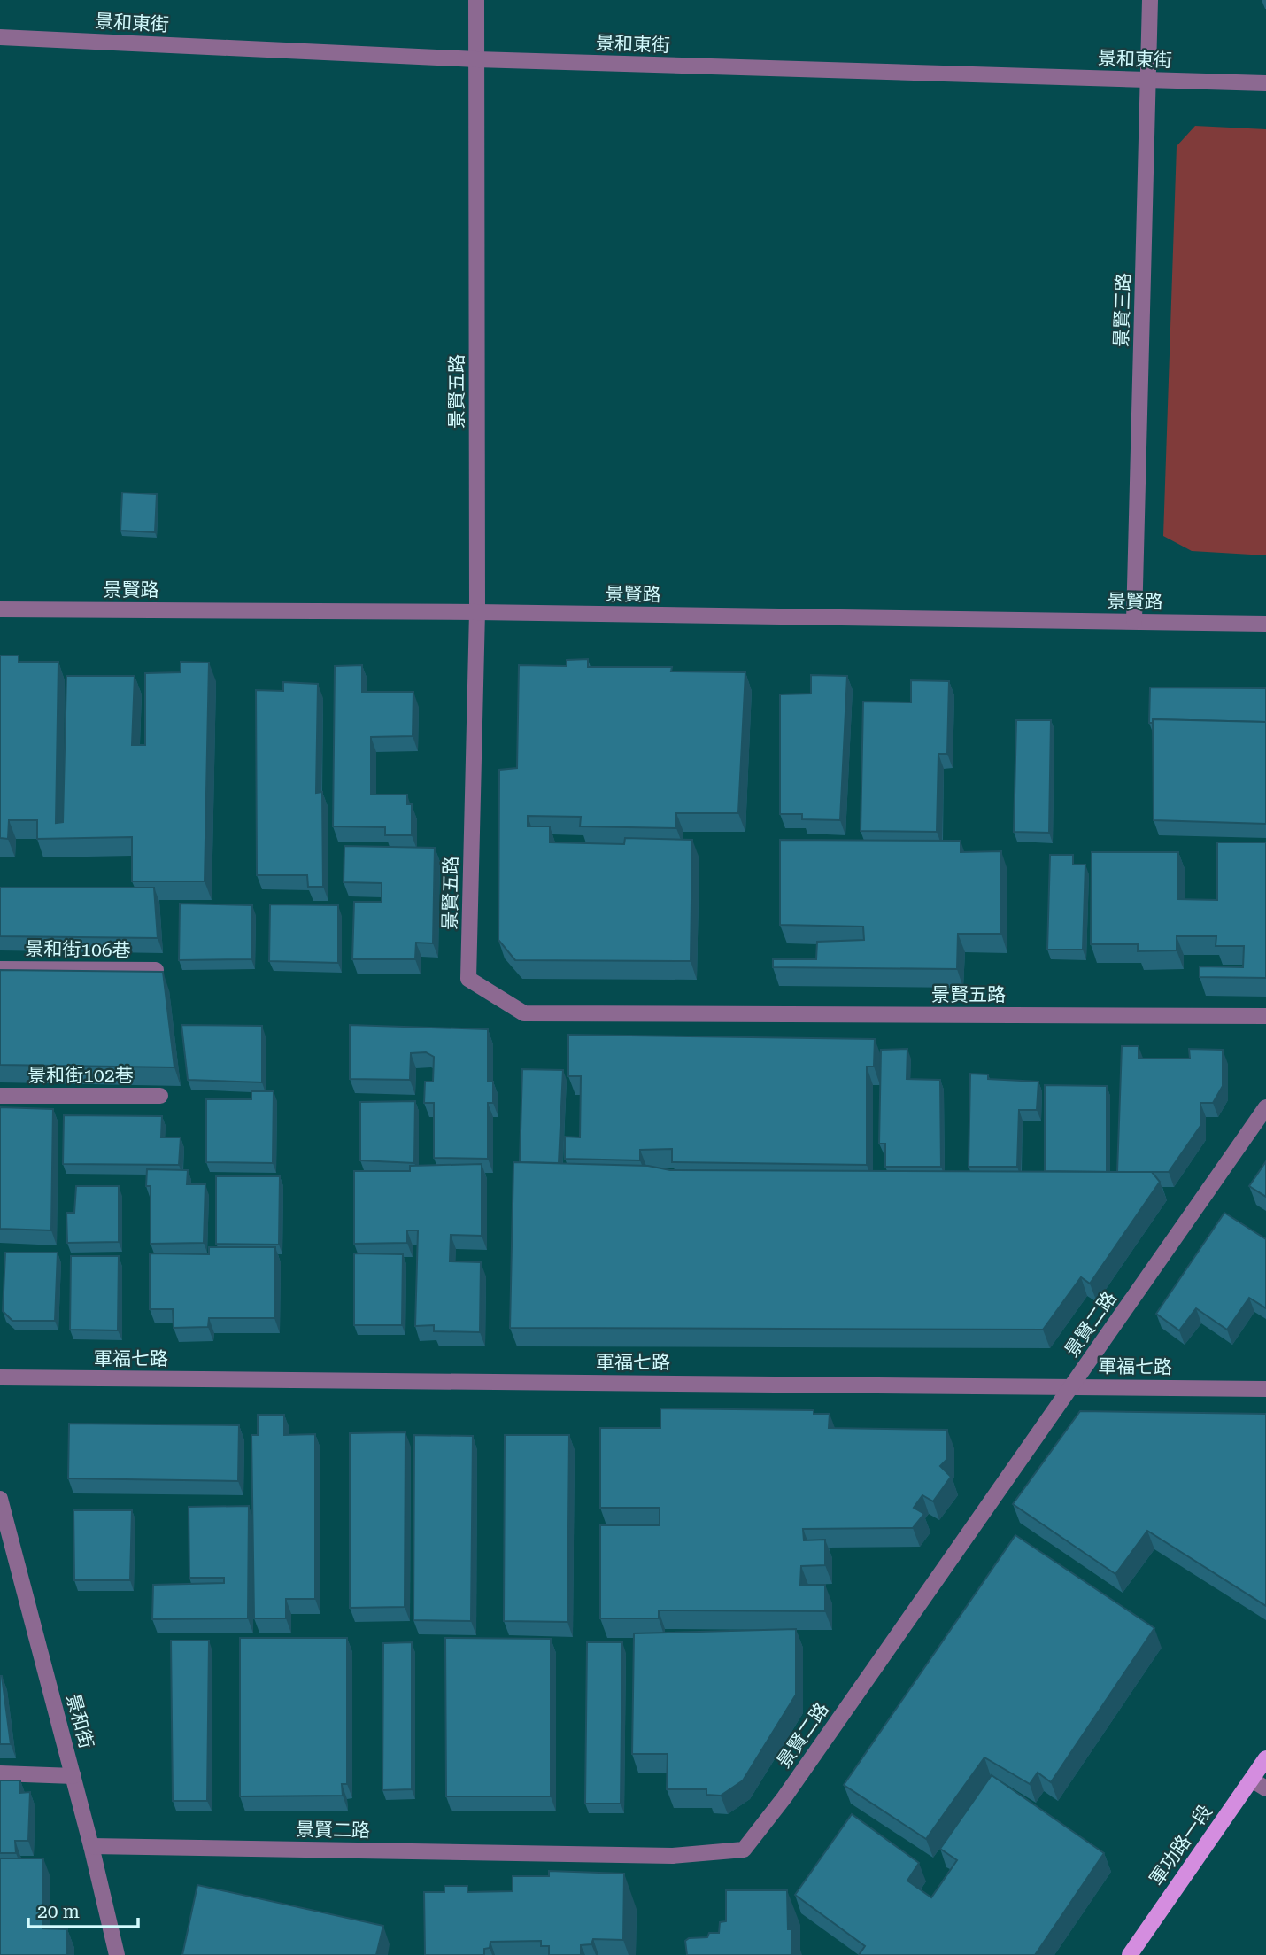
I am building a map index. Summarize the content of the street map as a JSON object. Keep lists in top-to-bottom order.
{
  "streets": {
    "main road": ["軍功路一段"],
    "street": [
      "景和東街",
      "景賢三路",
      "景賢五路",
      "景賢路",
      "景和街106巷",
      "景和街102巷",
      "景賢二路",
      "軍福七路",
      "景和街"
    ]
  },
  "crossings": [
    ["景和東街", "景賢三路"],
    ["景和東街", "景賢五路"],
    ["景賢三路", "景賢路"],
    ["景賢五路", "景賢路"],
    ["景賢二路", "軍福七路"],
    ["景賢二路", "景和街"]
  ],
  "scale_bar": "20 m"
}
